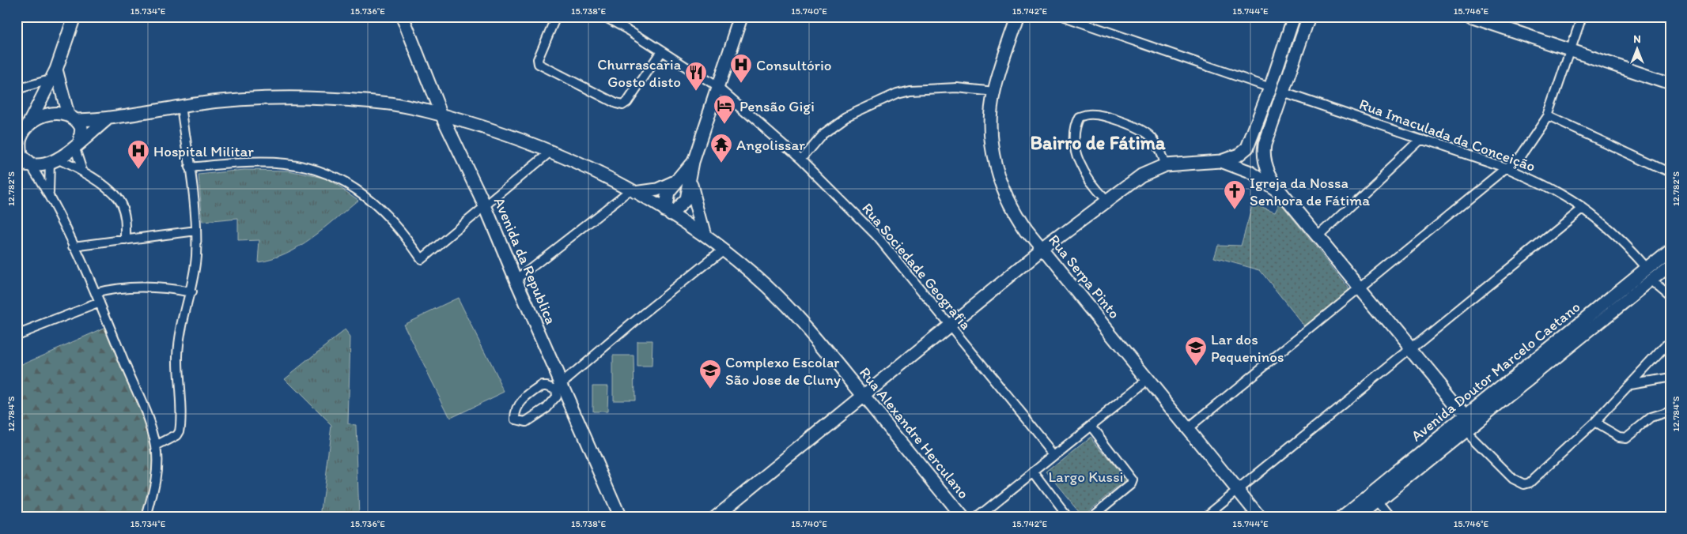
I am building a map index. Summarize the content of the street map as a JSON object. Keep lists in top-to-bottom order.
{
  "streets": {
    "street": [
      "Rua Imaculada da Conceição",
      "Avenida da Republica",
      "Rua Sociedade Geografia",
      "Rua Serpa Pinto",
      "Avenida Doutor Marcelo Caetano",
      "Rua Alexandre Herculano"
    ]
  },
  "crossings": [
    ["Rua Imaculada da Conceição", "Avenida Doutor Marcelo Caetano"],
    ["Avenida da Republica", "Rua Alexandre Herculano"]
  ],
  "districts": ["Bairro de Fátima"],
  "parks": ["Largo Kussi"],
  "places": {
    "hospital": ["Consultório", "Hospital Militar"],
    "restaurant": ["Churrascaria Gosto disto"],
    "hotel": ["Pensão Gigi"],
    "temple": ["Angolissar"],
    "church": ["Igreja da Nossa Senhora de Fátima"],
    "school or university": ["Lar dos Pequeninos", "Complexo Escolar São Jose de Cluny"]
  },
  "north": "top",
  "coordinates": [
    "15.734°E",
    "15.736°E",
    "15.738°E",
    "15.740°E",
    "15.742°E",
    "15.744°E",
    "15.746°E",
    "12.782°S",
    "12.784°S"
  ]
}
